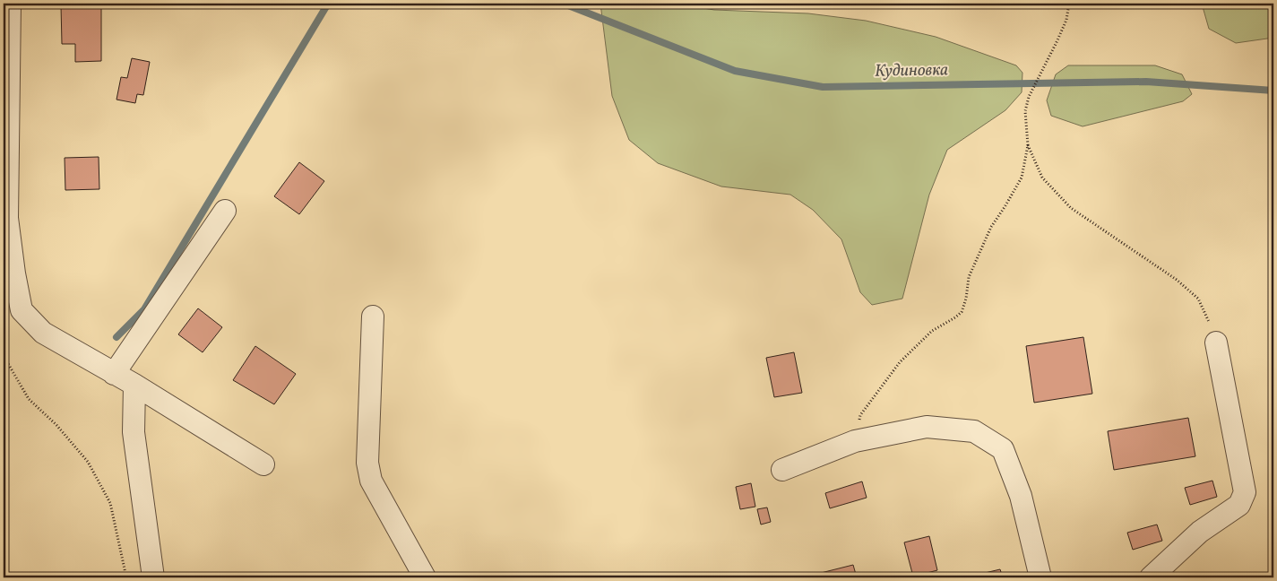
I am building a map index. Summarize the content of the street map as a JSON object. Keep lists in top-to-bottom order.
{
  "water": ["Кудиновка"]
}
